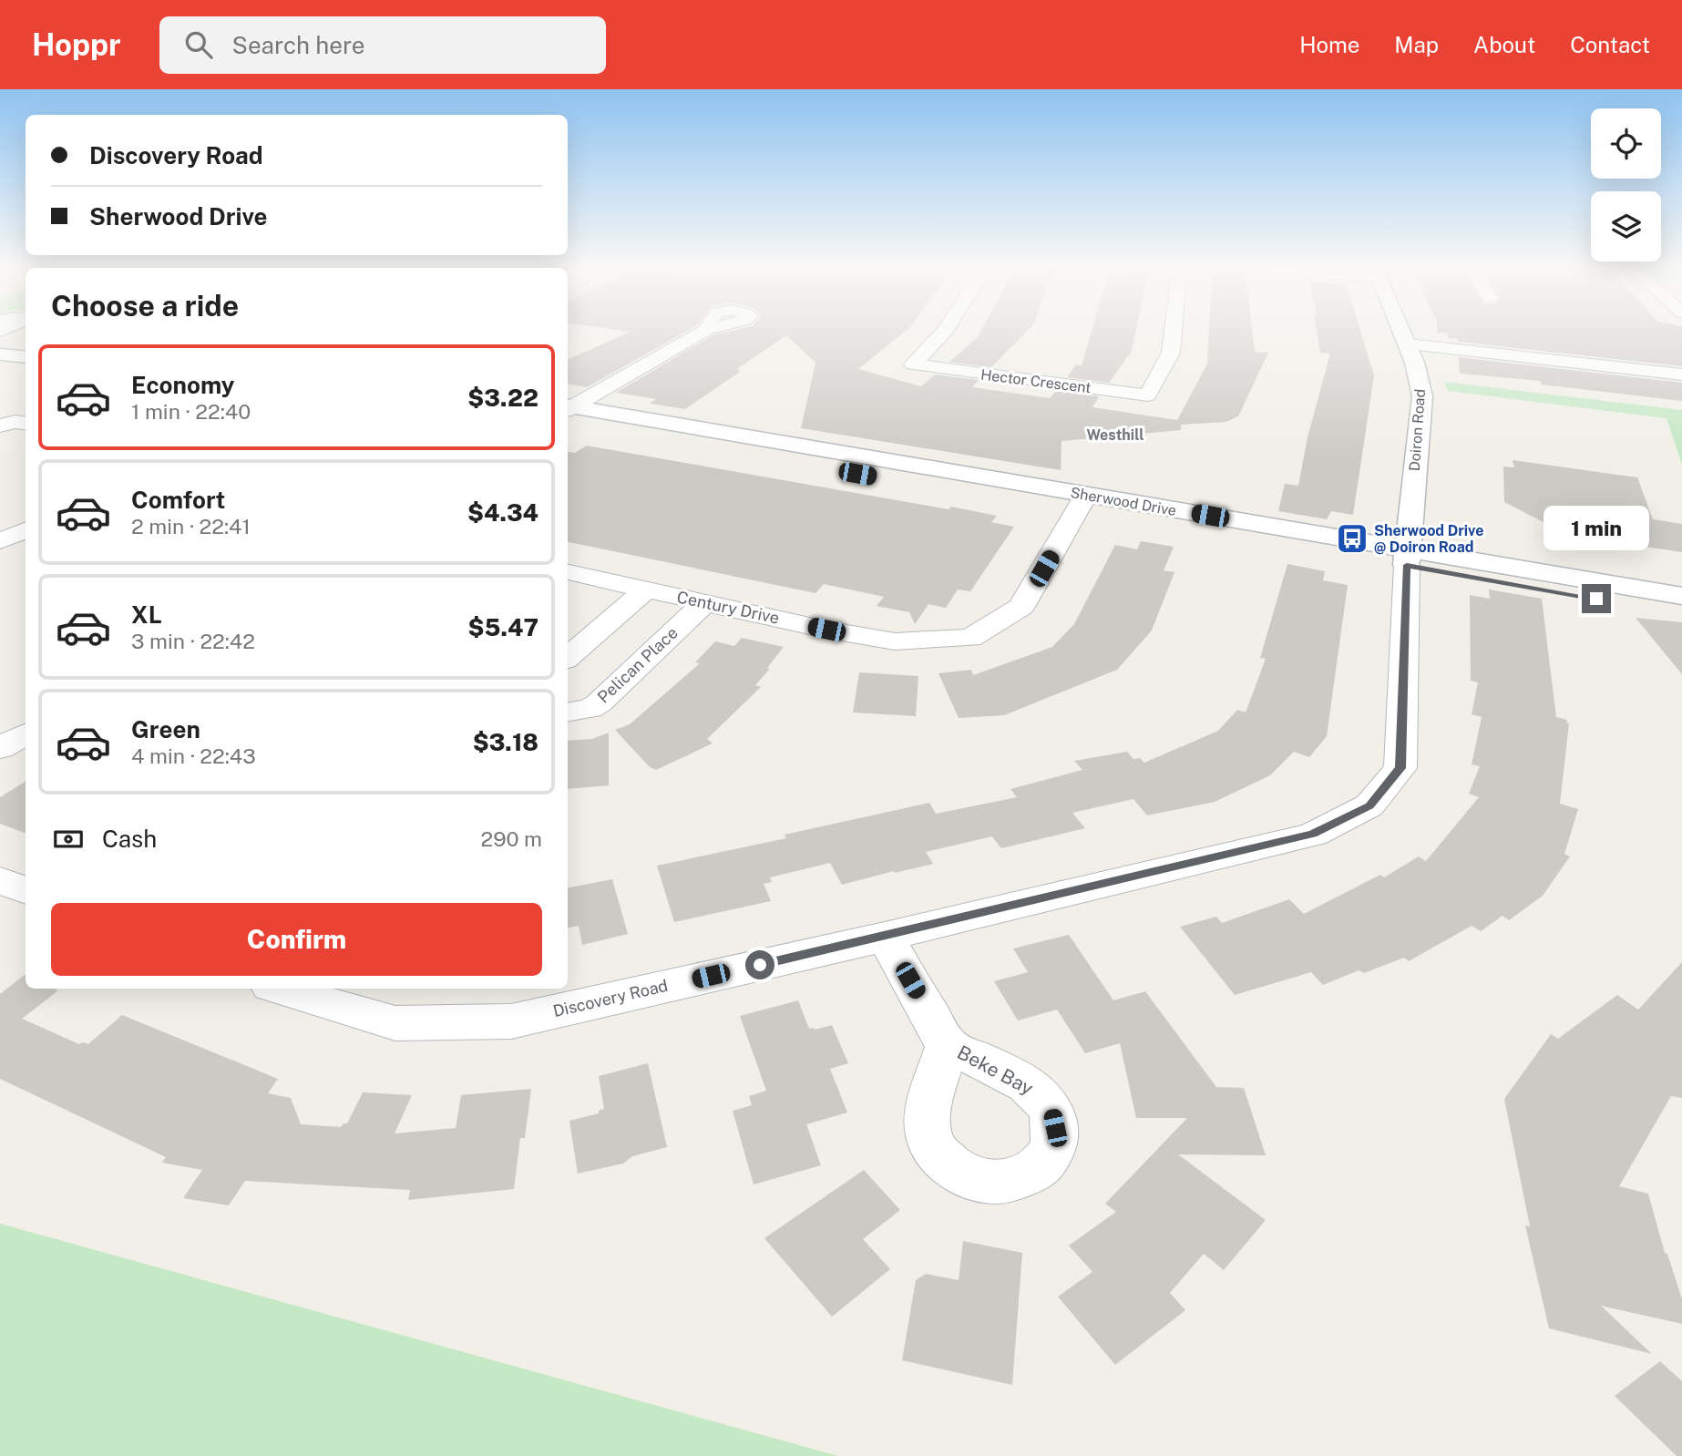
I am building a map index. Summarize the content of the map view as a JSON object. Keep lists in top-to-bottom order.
{
  "streets": {
    "street": [
      "Hector Crescent",
      "Doiron Road",
      "Sherwood Drive",
      "Century Drive",
      "Pelican Place",
      "Discovery Road",
      "Beke Bay"
    ]
  },
  "crossings": [
    ["Doiron Road", "Sherwood Drive"],
    ["Doiron Road", "Discovery Road"],
    ["Sherwood Drive", "Century Drive"],
    ["Sherwood Drive", "Discovery Road"],
    ["Century Drive", "Pelican Place"],
    ["Discovery Road", "Beke Bay"]
  ],
  "districts": ["Westhill"],
  "places": {
    "bus stop": ["Sherwood Drive @ Doiron Road"]
  },
  "page": {
    "header": "Hoppr",
    "search": "Search here",
    "nav": [
      "Home",
      "Map",
      "About",
      "Contact"
    ],
    "banner": ["Discovery Road", "Sherwood Drive"],
    "heading": "Choose a ride",
    "list": [
      {
        "name": "Economy",
        "note": "1 min · 22:40",
        "value": "$3.22"
      },
      {
        "name": "Comfort",
        "note": "2 min · 22:41",
        "value": "$4.34"
      },
      {
        "name": "XL",
        "note": "3 min · 22:42",
        "value": "$5.47"
      },
      {
        "name": "Green",
        "note": "4 min · 22:43",
        "value": "$3.18"
      }
    ],
    "bubble": "1 min",
    "pay": ["Cash", "290 m"],
    "buttons": "Confirm"
  }
}
